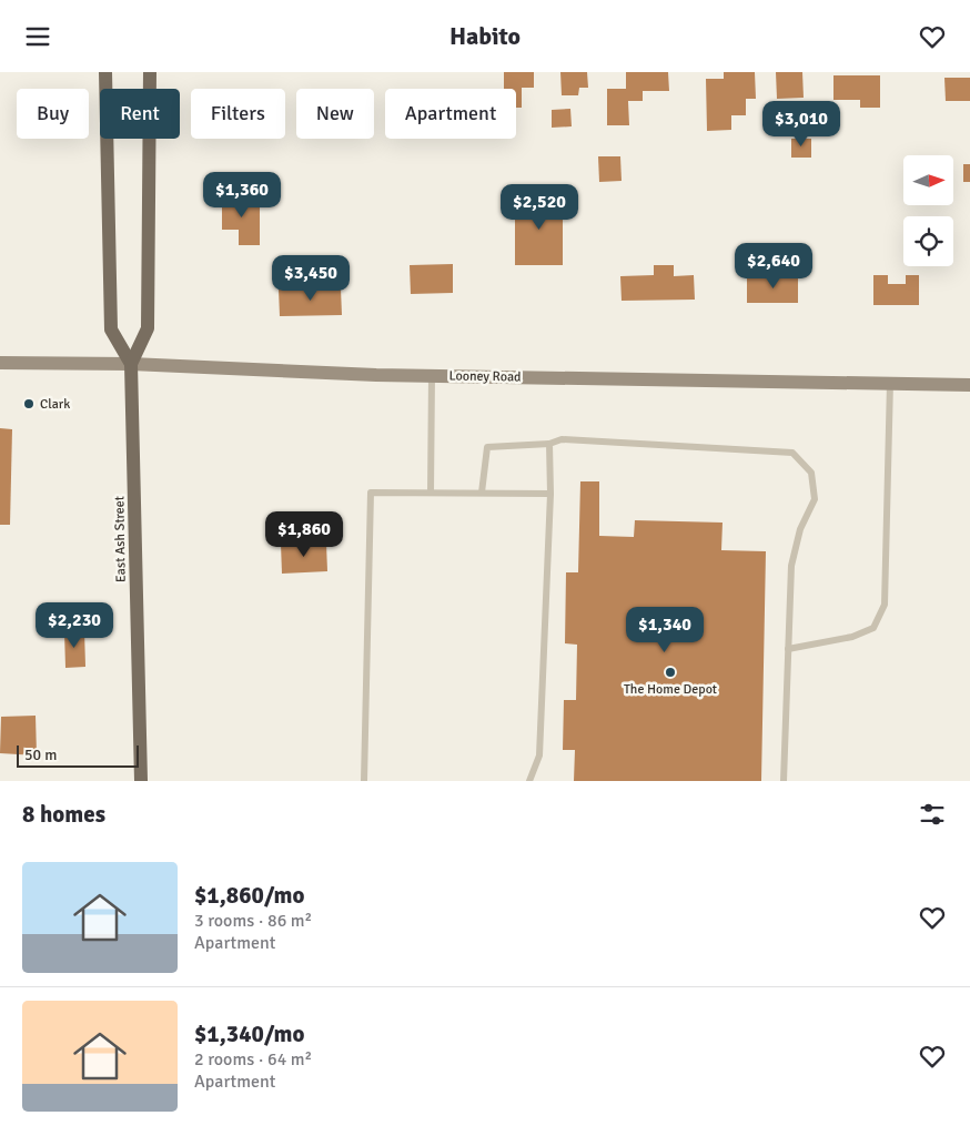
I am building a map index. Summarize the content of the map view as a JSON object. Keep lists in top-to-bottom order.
{
  "streets": {
    "main road": ["East Ash Street"],
    "street": ["Looney Road"]
  },
  "crossings": [
    ["Looney Road", "East Ash Street"]
  ],
  "places": ["Clark", "The Home Depot"],
  "scale_bar": "50 m",
  "north": "right",
  "page": {
    "header": "Habito",
    "chip": [
      "Buy",
      "Rent",
      "Filters",
      "New",
      "Apartment"
    ],
    "price": [
      "$3,010",
      "$1,360",
      "$2,520",
      "$2,640",
      "$3,450",
      "$1,860",
      "$2,230",
      "$1,340"
    ],
    "scale": "50 m",
    "heading": "8 homes",
    "list": [
      {
        "name": "$1,860/mo",
        "note": "3 rooms · 86 m² · Apartment"
      },
      {
        "name": "$1,340/mo",
        "note": "2 rooms · 64 m² · Apartment"
      }
    ]
  }
}
